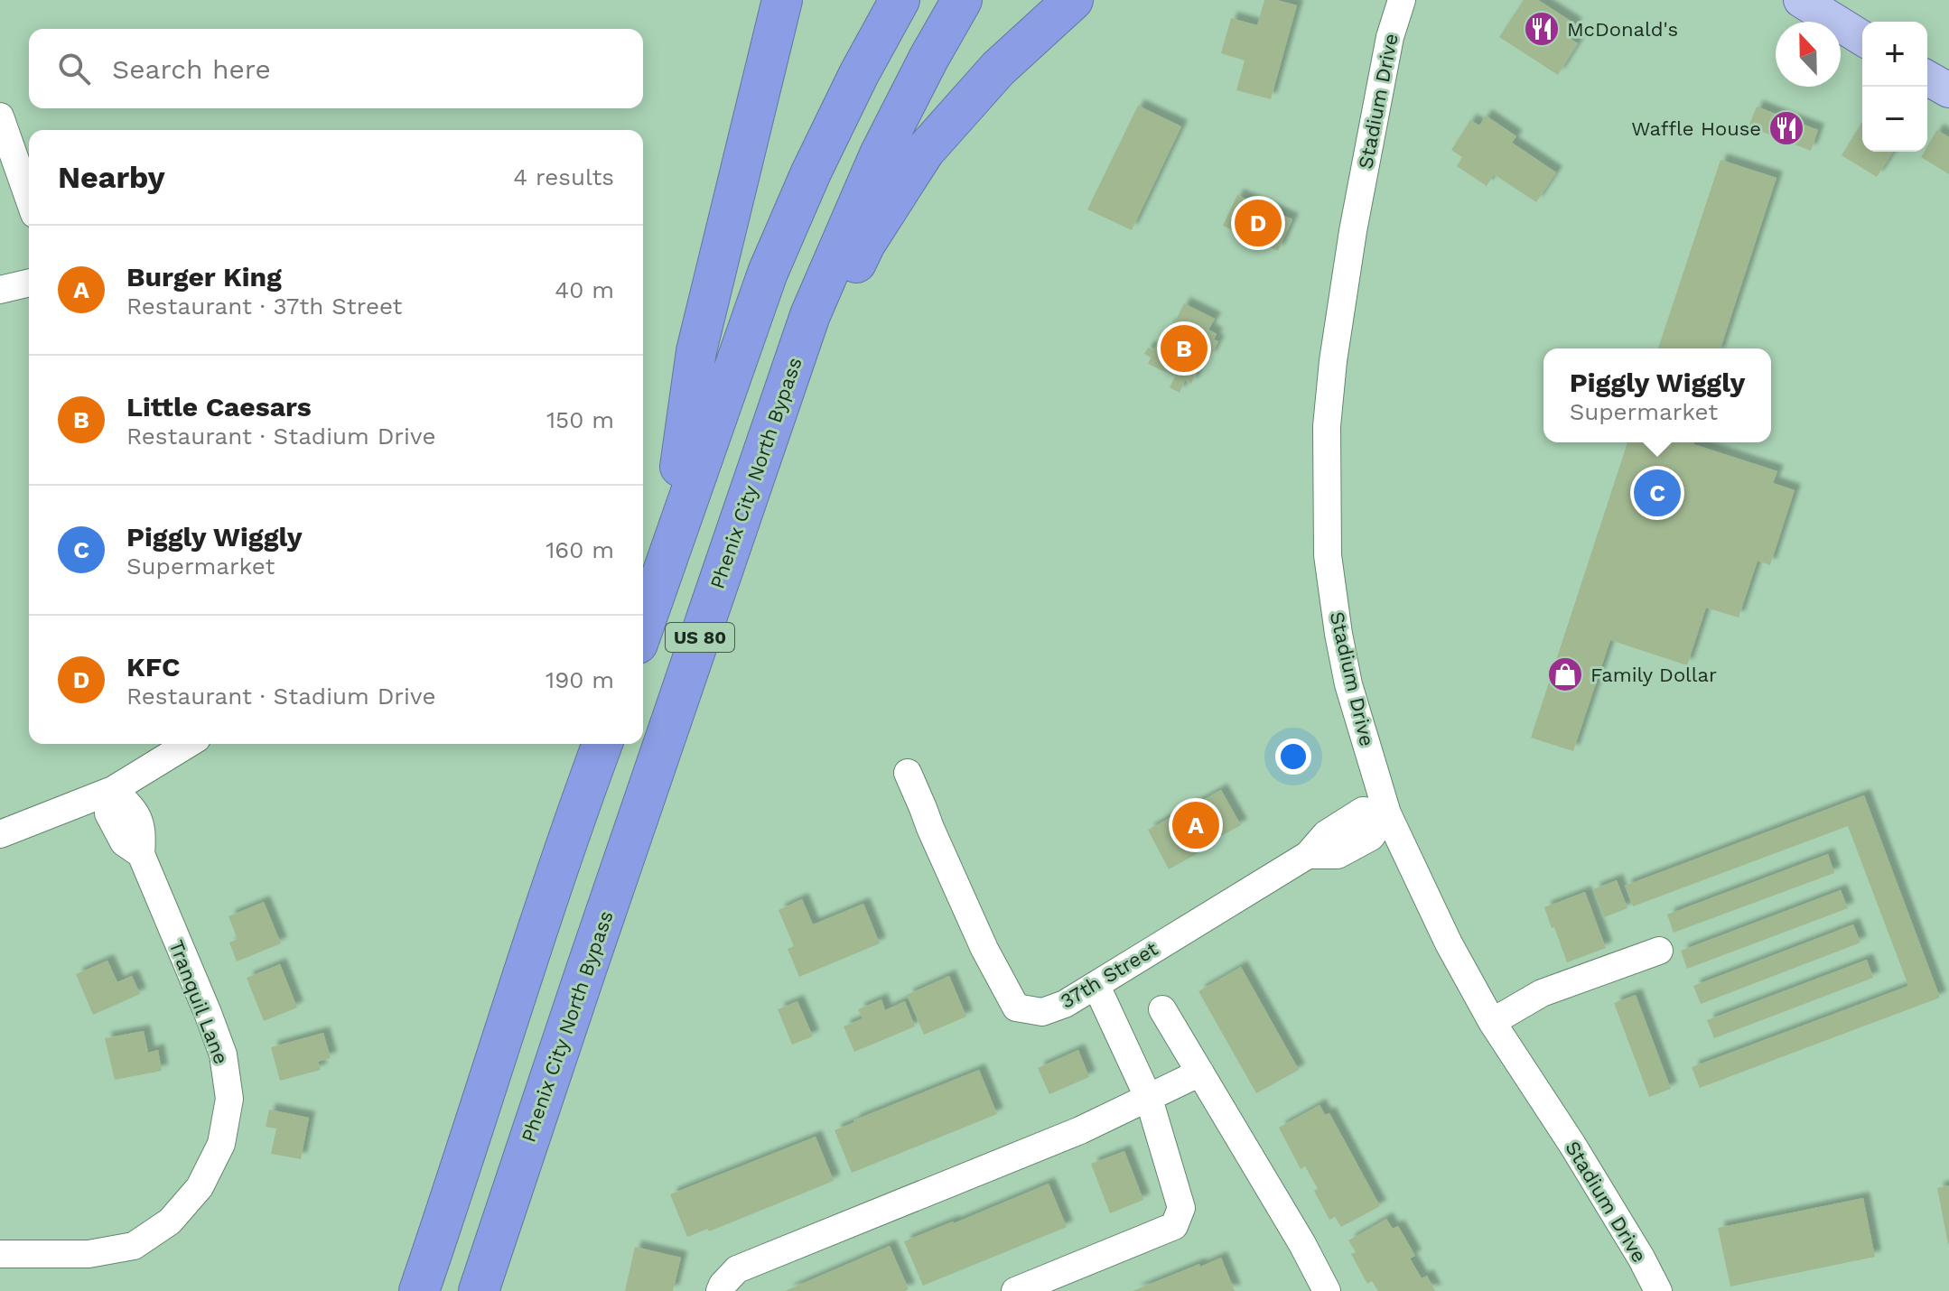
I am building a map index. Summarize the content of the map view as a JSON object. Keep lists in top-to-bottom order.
{
  "streets": {
    "highway": ["Phenix City North Bypass", "US 80"],
    "street": ["Stadium Drive", "37th Street", "Tranquil Lane"]
  },
  "crossings": [
    ["Stadium Drive", "37th Street"]
  ],
  "places": {
    "restaurant": ["McDonald's", "Waffle House"],
    "shop": ["Family Dollar"]
  },
  "north": "top",
  "page": {
    "map_buttons": ["+", "−"],
    "search": "Search here",
    "heading": ["Nearby", "4 results"],
    "pins": [
      "D",
      "B",
      "C",
      "A"
    ],
    "list": [
      {
        "mark": "A",
        "name": "Burger King",
        "note": "Restaurant · 37th Street",
        "value": "40 m"
      },
      {
        "mark": "B",
        "name": "Little Caesars",
        "note": "Restaurant · Stadium Drive",
        "value": "150 m"
      },
      {
        "mark": "C",
        "name": "Piggly Wiggly",
        "note": "Supermarket",
        "value": "160 m"
      },
      {
        "mark": "D",
        "name": "KFC",
        "note": "Restaurant · Stadium Drive",
        "value": "190 m"
      }
    ],
    "popup": ["Piggly Wiggly", "Supermarket"]
  }
}
